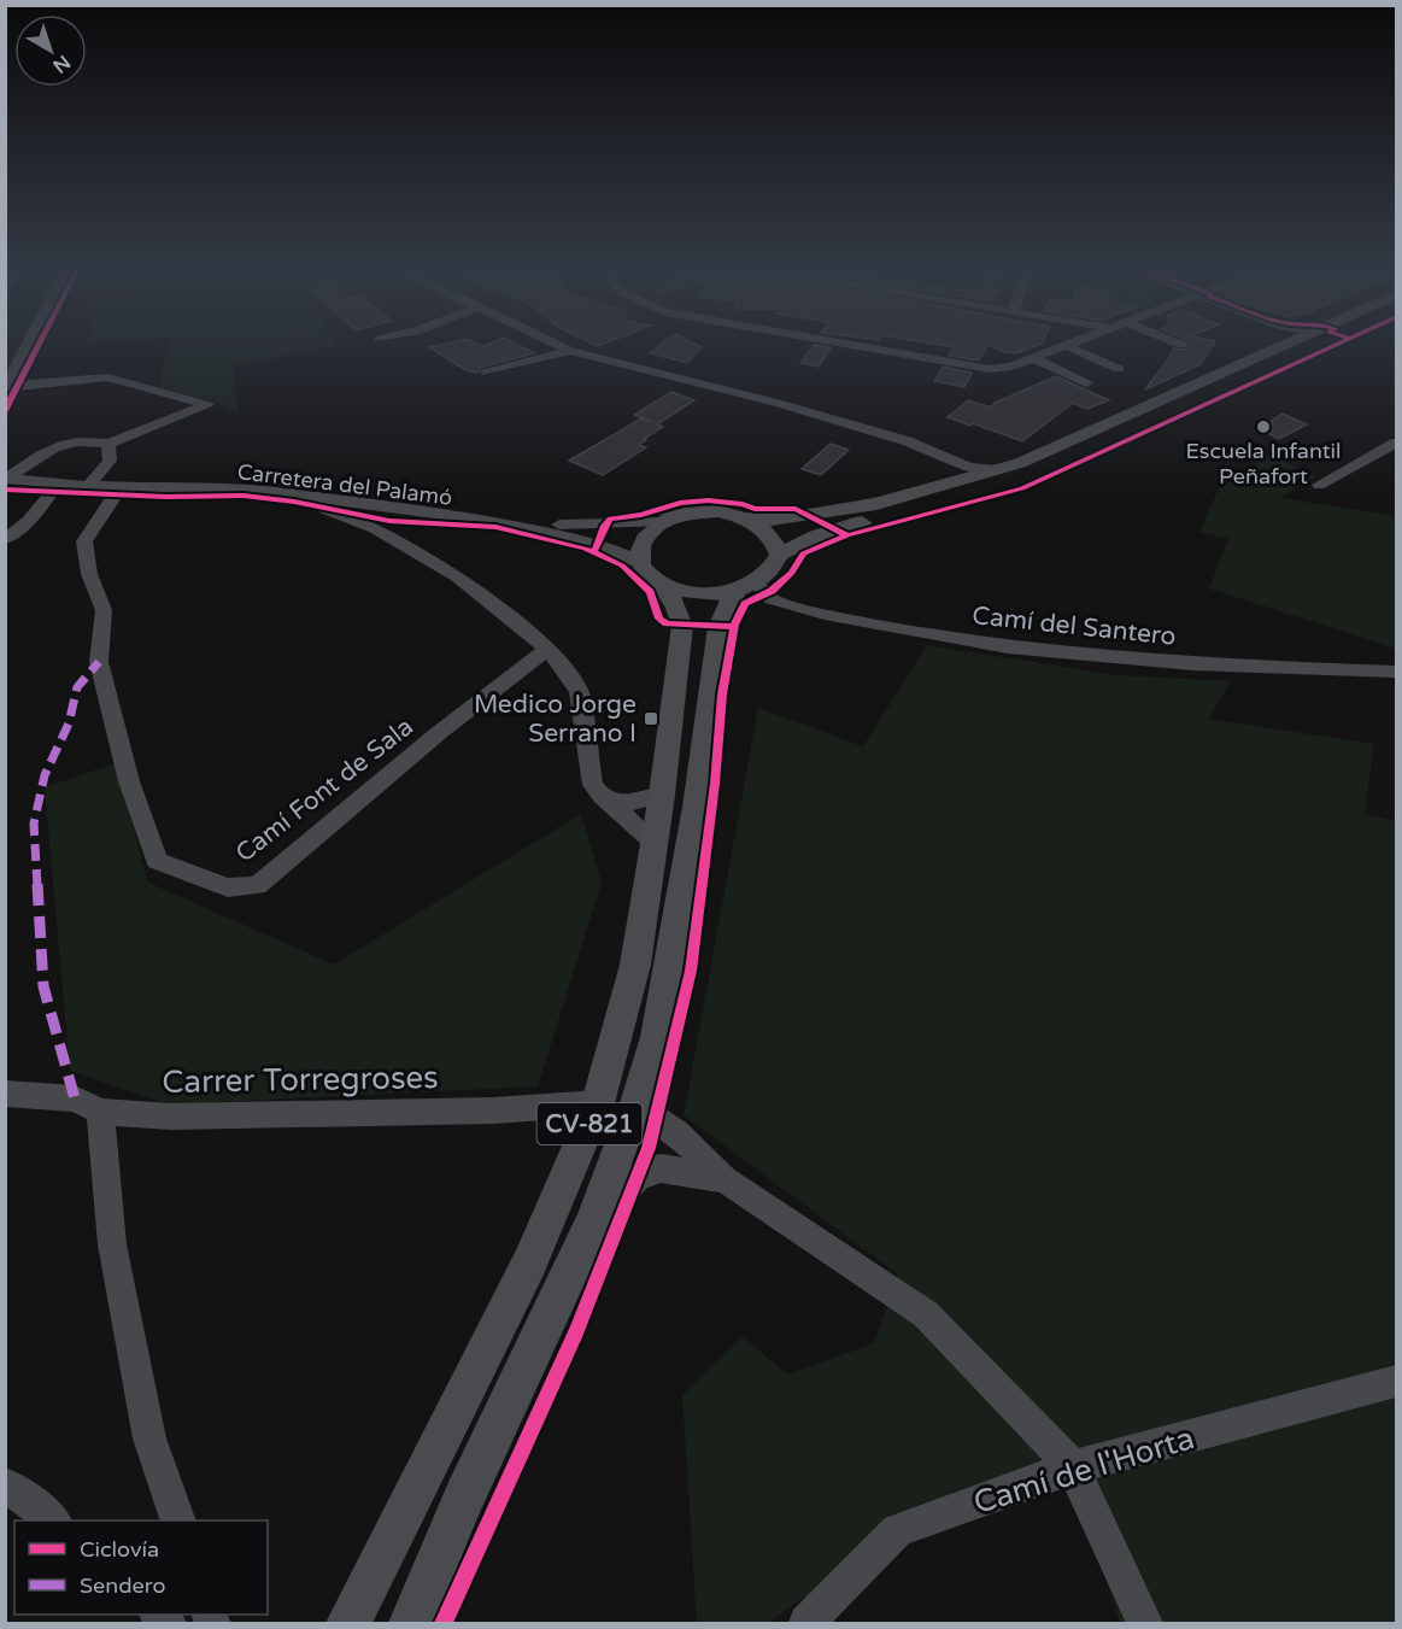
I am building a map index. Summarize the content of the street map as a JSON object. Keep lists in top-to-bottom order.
{
  "streets": {
    "main road": ["CV-821"],
    "street": [
      "Carretera del Palamó",
      "Camí del Santero",
      "Camí Font de Sala",
      "Carrer Torregroses",
      "Camí de l'Horta"
    ]
  },
  "crossings": [
    ["Carretera del Palamó", "Camí del Santero"],
    ["Carretera del Palamó", "Camí Font de Sala"],
    ["Carretera del Palamó", "CV-821"],
    ["Camí del Santero", "CV-821"],
    ["Carrer Torregroses", "CV-821"]
  ],
  "places": {
    "other": ["Escuela Infantil Peñafort"],
    "transit": ["Medico Jorge Serrano I"]
  },
  "legend": ["Ciclovía", "Sendero"],
  "north": "bottom right"
}
